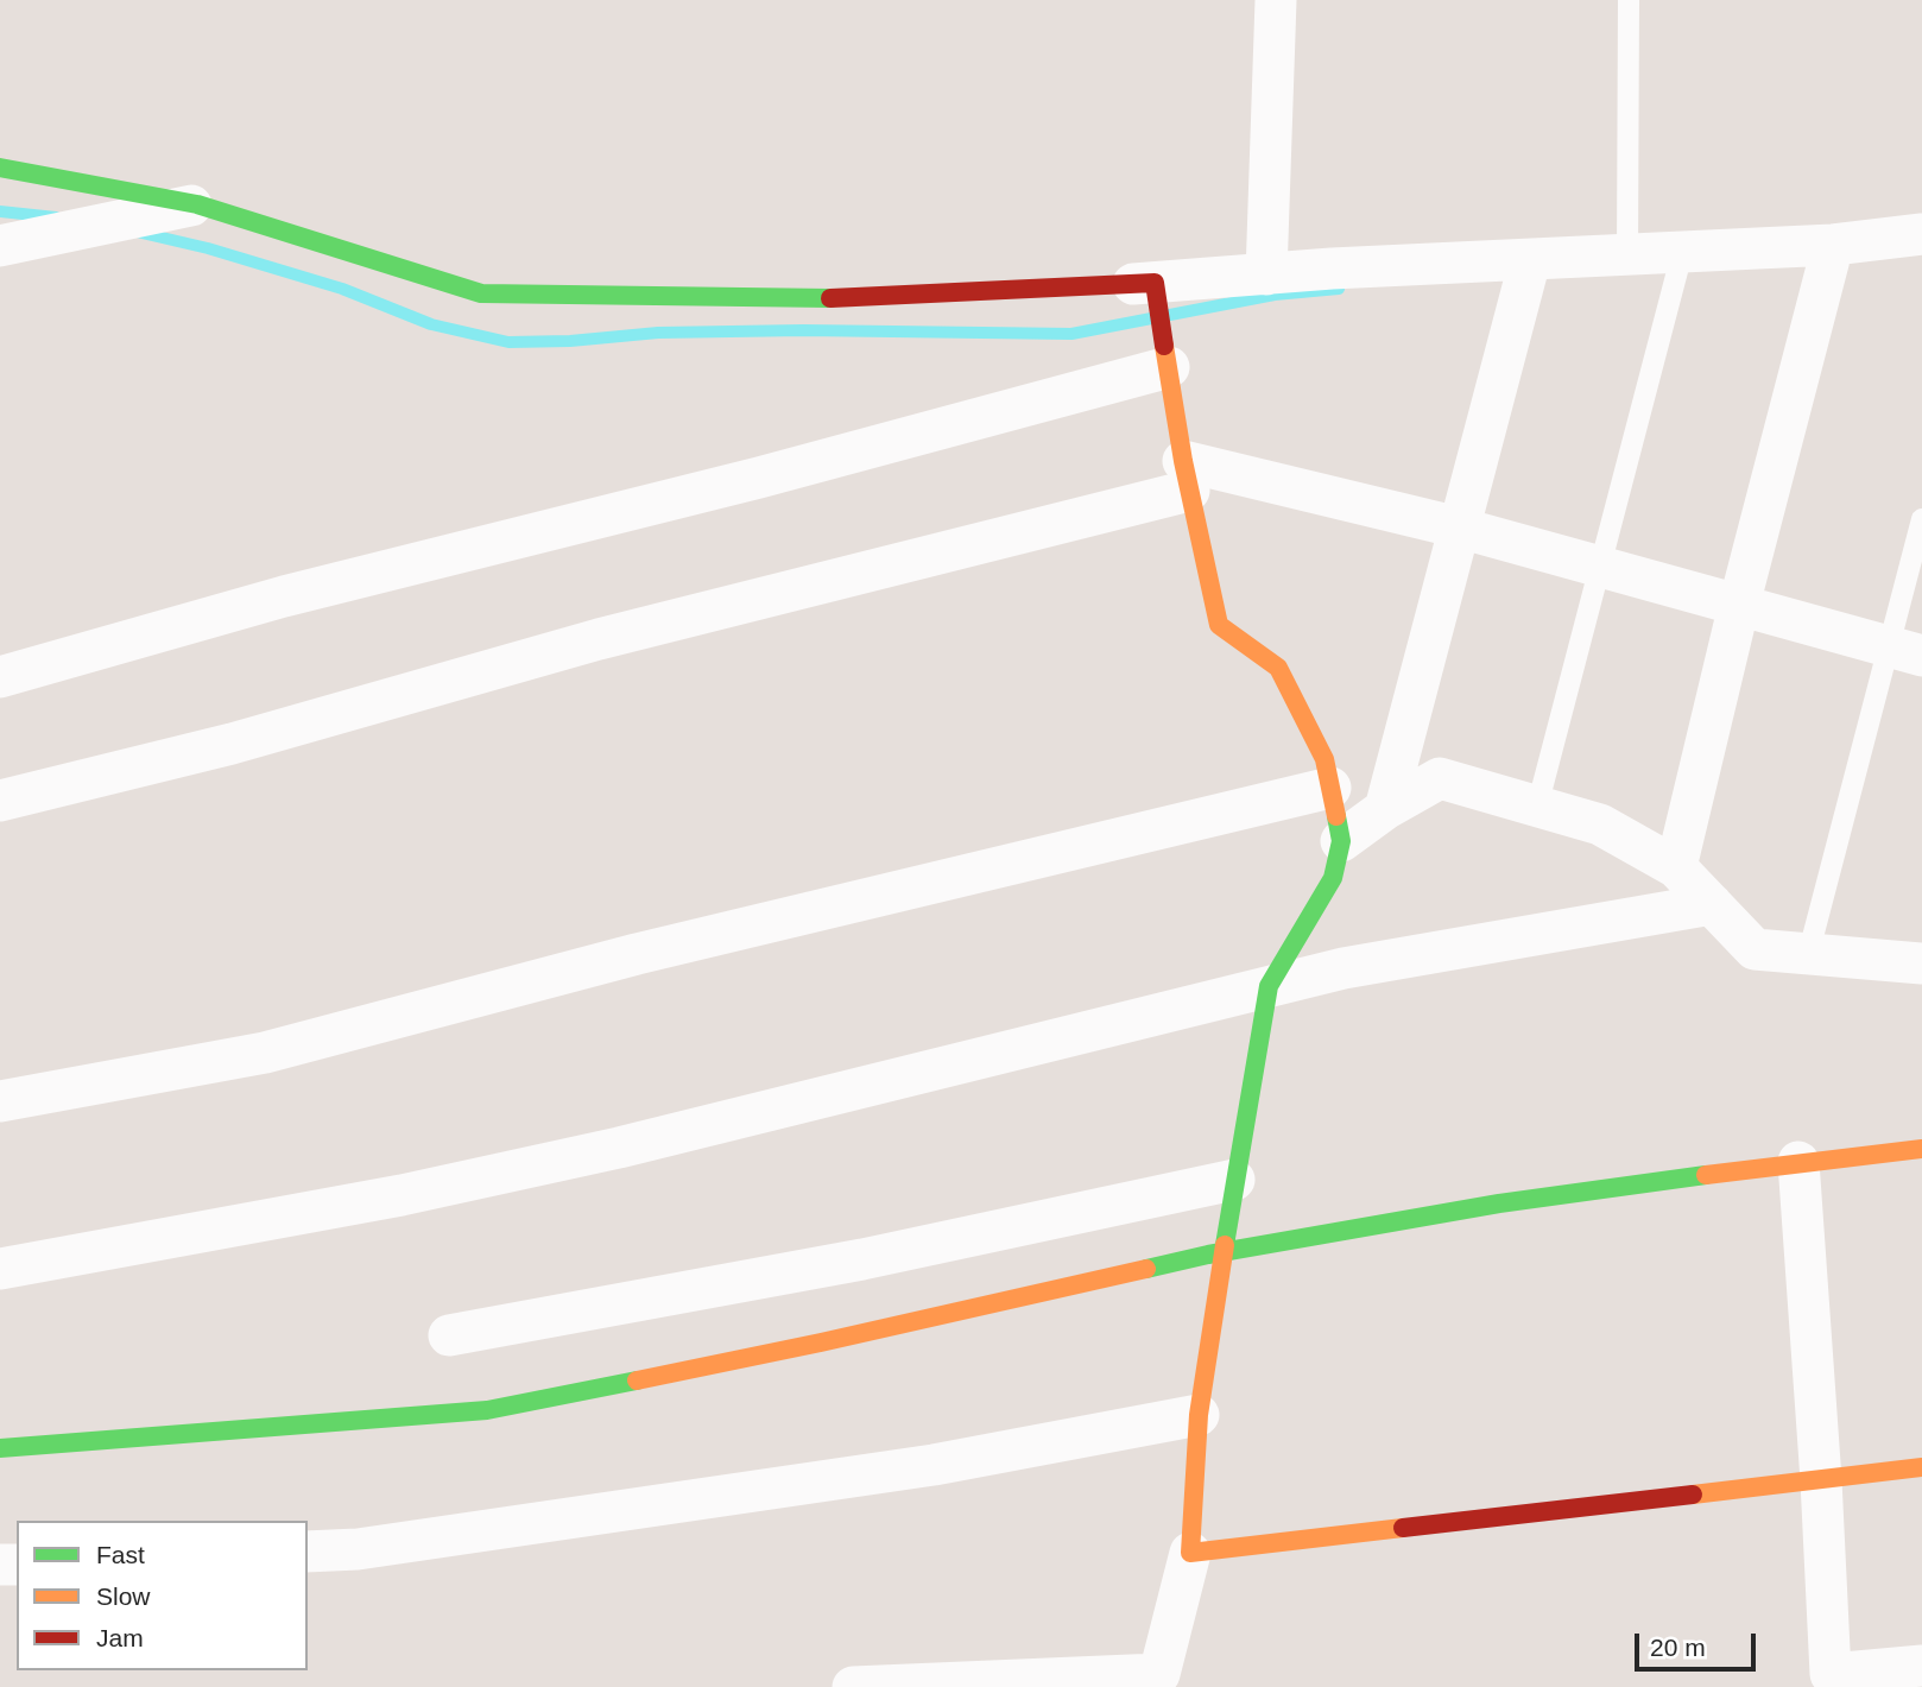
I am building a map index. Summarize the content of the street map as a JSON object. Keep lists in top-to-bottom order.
{
  "legend": ["Fast", "Slow", "Jam"],
  "scale_bar": "20 m"
}
